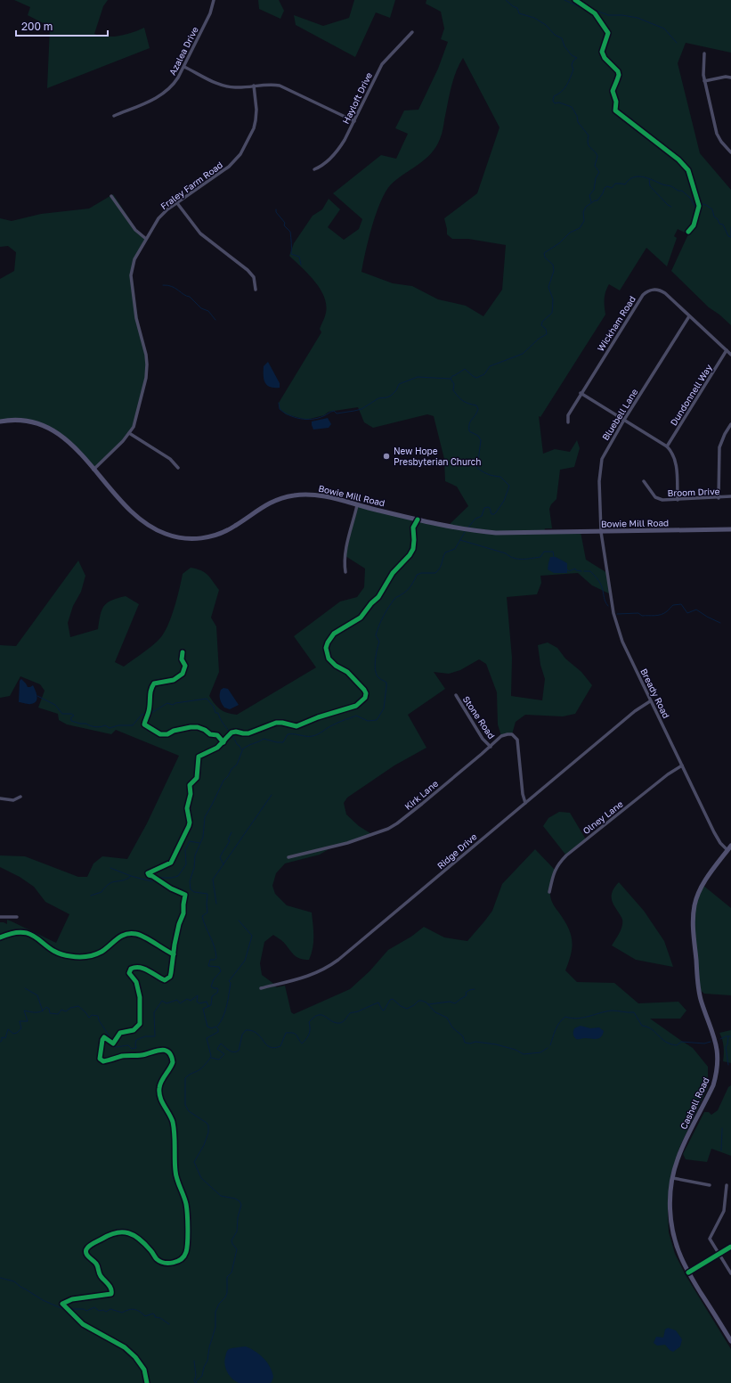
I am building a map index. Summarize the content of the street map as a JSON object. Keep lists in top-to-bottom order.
{
  "streets": {
    "street": [
      "Azalea Drive",
      "Hayloft Drive",
      "Fraley Farm Road",
      "Wickham Road",
      "Dundonnell Way",
      "Bluebell Lane",
      "Broom Drive",
      "Bowie Mill Road",
      "Bready Road",
      "Stone Road",
      "Kirk Lane",
      "Olney Lane",
      "Ridge Drive",
      "Cashell Road"
    ]
  },
  "crossings": [
    ["Fraley Farm Road", "Bowie Mill Road"],
    ["Wickham Road", "Dundonnell Way"],
    ["Wickham Road", "Bluebell Lane"],
    ["Bluebell Lane", "Bowie Mill Road"],
    ["Bluebell Lane", "Bready Road"],
    ["Bowie Mill Road", "Bready Road"],
    ["Bready Road", "Olney Lane"],
    ["Bready Road", "Ridge Drive"],
    ["Bready Road", "Cashell Road"],
    ["Stone Road", "Kirk Lane"],
    ["Kirk Lane", "Ridge Drive"]
  ],
  "places": ["New Hope Presbyterian Church"],
  "scale_bar": "200 m"
}
